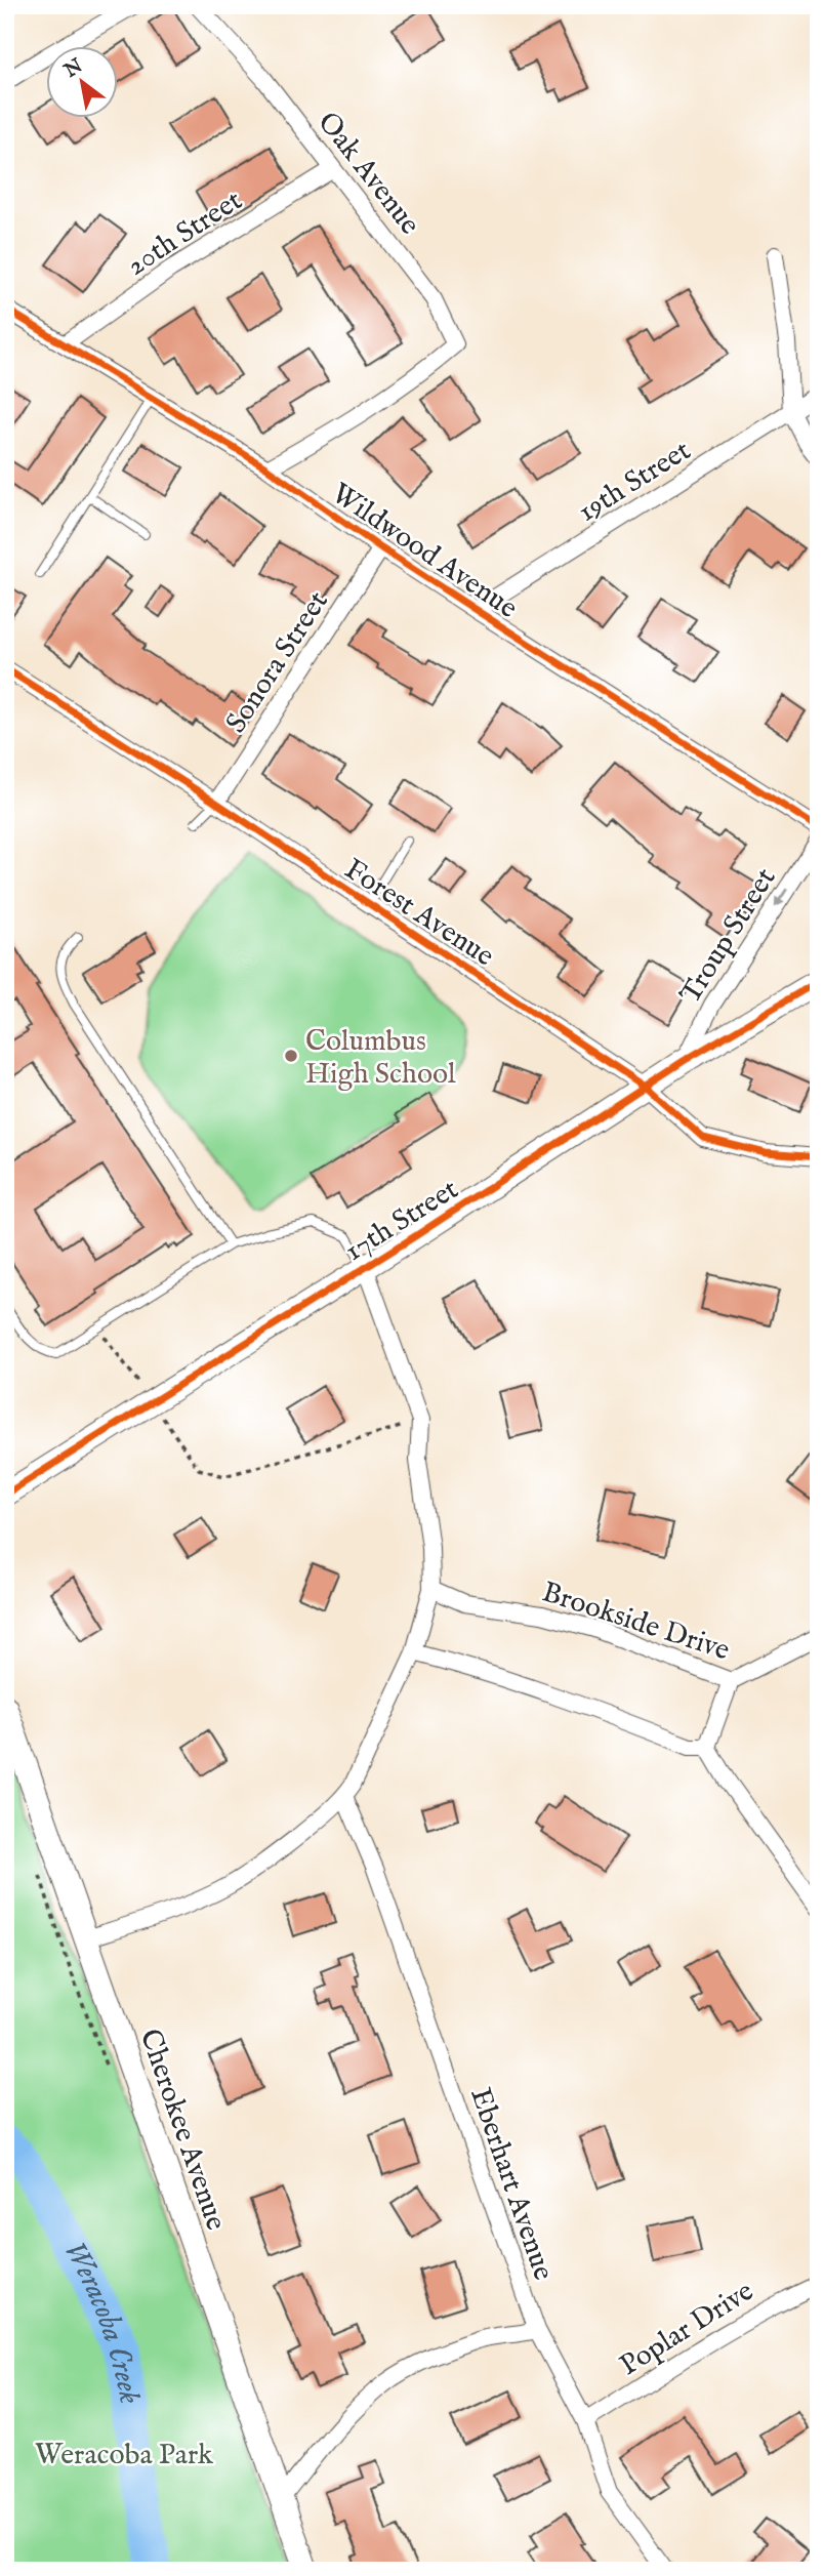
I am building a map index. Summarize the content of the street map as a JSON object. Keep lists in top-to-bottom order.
{
  "streets": {
    "street": [
      "Oak Avenue",
      "20th Street",
      "19th Street",
      "Wildwood Avenue",
      "Sonora Street",
      "Forest Avenue",
      "Troup Street",
      "17th Street",
      "Brookside Drive",
      "Cherokee Avenue",
      "Eberhart Avenue",
      "Poplar Drive"
    ]
  },
  "crossings": [
    ["Oak Avenue", "20th Street"],
    ["Oak Avenue", "Wildwood Avenue"],
    ["20th Street", "Wildwood Avenue"],
    ["19th Street", "Wildwood Avenue"],
    ["Wildwood Avenue", "Sonora Street"],
    ["Sonora Street", "Forest Avenue"],
    ["Forest Avenue", "17th Street"],
    ["Troup Street", "17th Street"],
    ["Eberhart Avenue", "Poplar Drive"]
  ],
  "one_way": ["Troup Street"],
  "water": ["Weracoba Creek"],
  "parks": ["Weracoba Park"],
  "places": ["Columbus High School"],
  "north": "top left"
}
